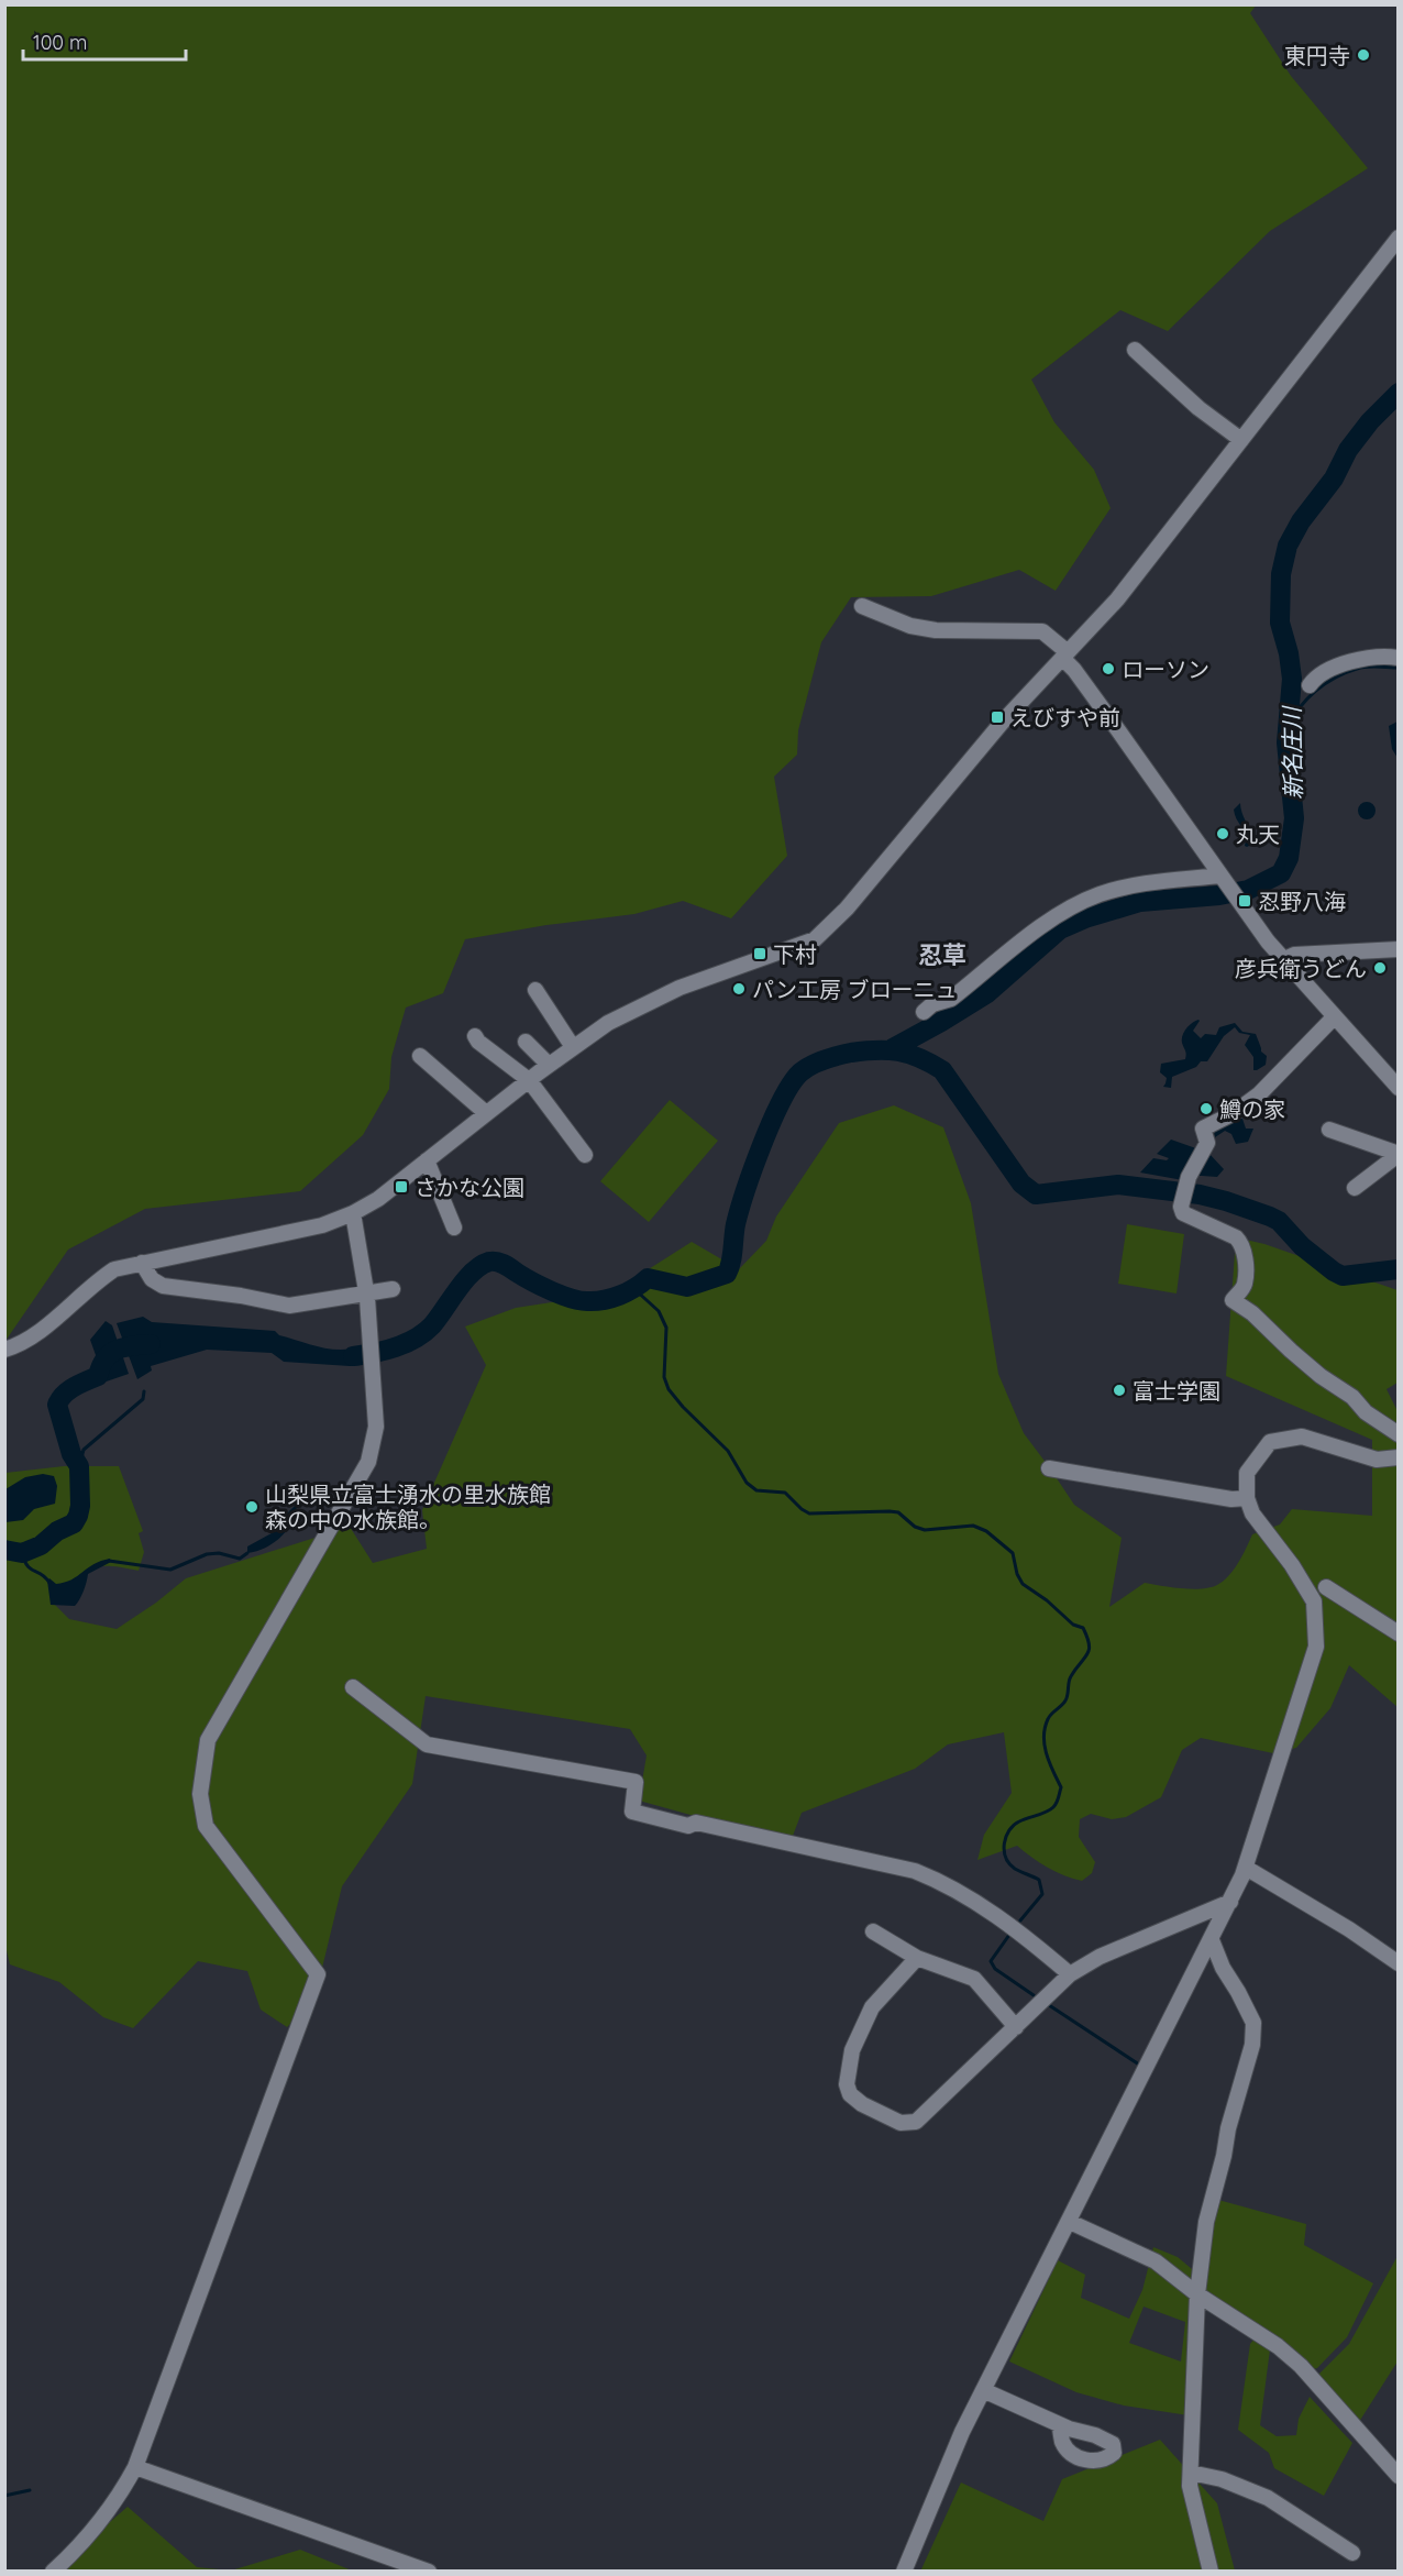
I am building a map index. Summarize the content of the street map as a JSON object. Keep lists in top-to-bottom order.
{
  "districts": ["忍草"],
  "water": ["新名庄川"],
  "places": {
    "other": [
      "東円寺",
      "ローソン",
      "丸天",
      "彦兵衛うどん",
      "パン工房 ブローニュ",
      "鱒の家",
      "富士学園",
      "山梨県立富士湧水の里水族館 森の中の水族館。"
    ],
    "transit": [
      "えびすや前",
      "忍野八海",
      "下村",
      "さかな公園"
    ]
  },
  "scale_bar": "100 m"
}
